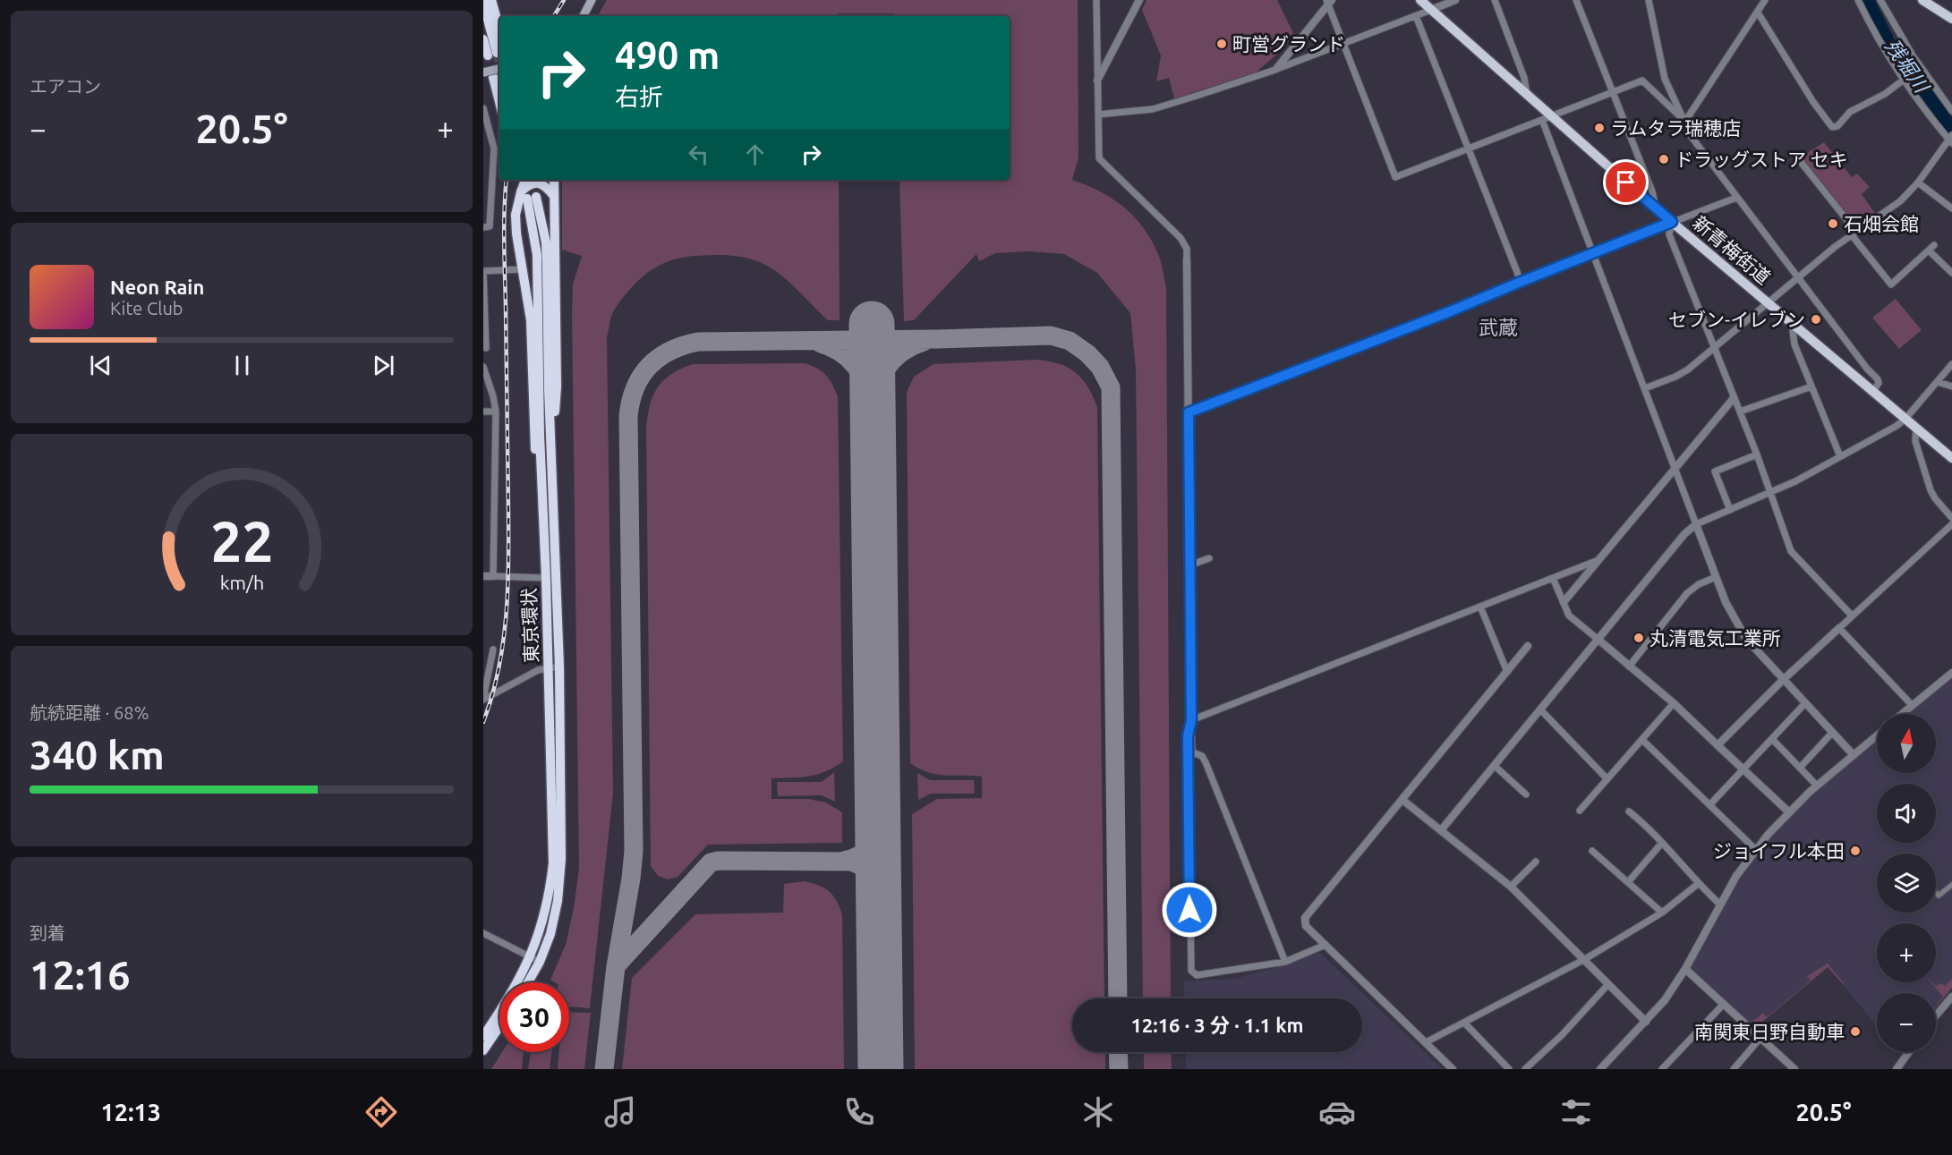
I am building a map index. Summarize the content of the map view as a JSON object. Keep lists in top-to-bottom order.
{
  "streets": {
    "highway": ["東京環状"],
    "main road": ["新青梅街道"]
  },
  "districts": ["武蔵"],
  "water": ["残堀川"],
  "places": [
    "町営グランド",
    "ラムタラ瑞穂店",
    "ドラッグストア セキ",
    "石畑会館",
    "セブン-イレブン",
    "丸清電気工業所",
    "ジョイフル本田",
    "南関東日野自動車"
  ],
  "north": "top",
  "page": {
    "tile": [
      "エアコン",
      ["航続距離 · 68%", "340 km"],
      ["到着", "12:16"]
    ],
    "turn": ["490 m", "右折"],
    "heat": ["−", "20.5°", "+"],
    "song": ["Neon Rain", "Kite Club"],
    "map_buttons": ["+", "−"],
    "limit": "30",
    "trip": "12:16 · 3 分 · 1.1 km",
    "tabs": ["12:13", "20.5°"],
    "gauge": ["22", "km/h"]
  }
}
